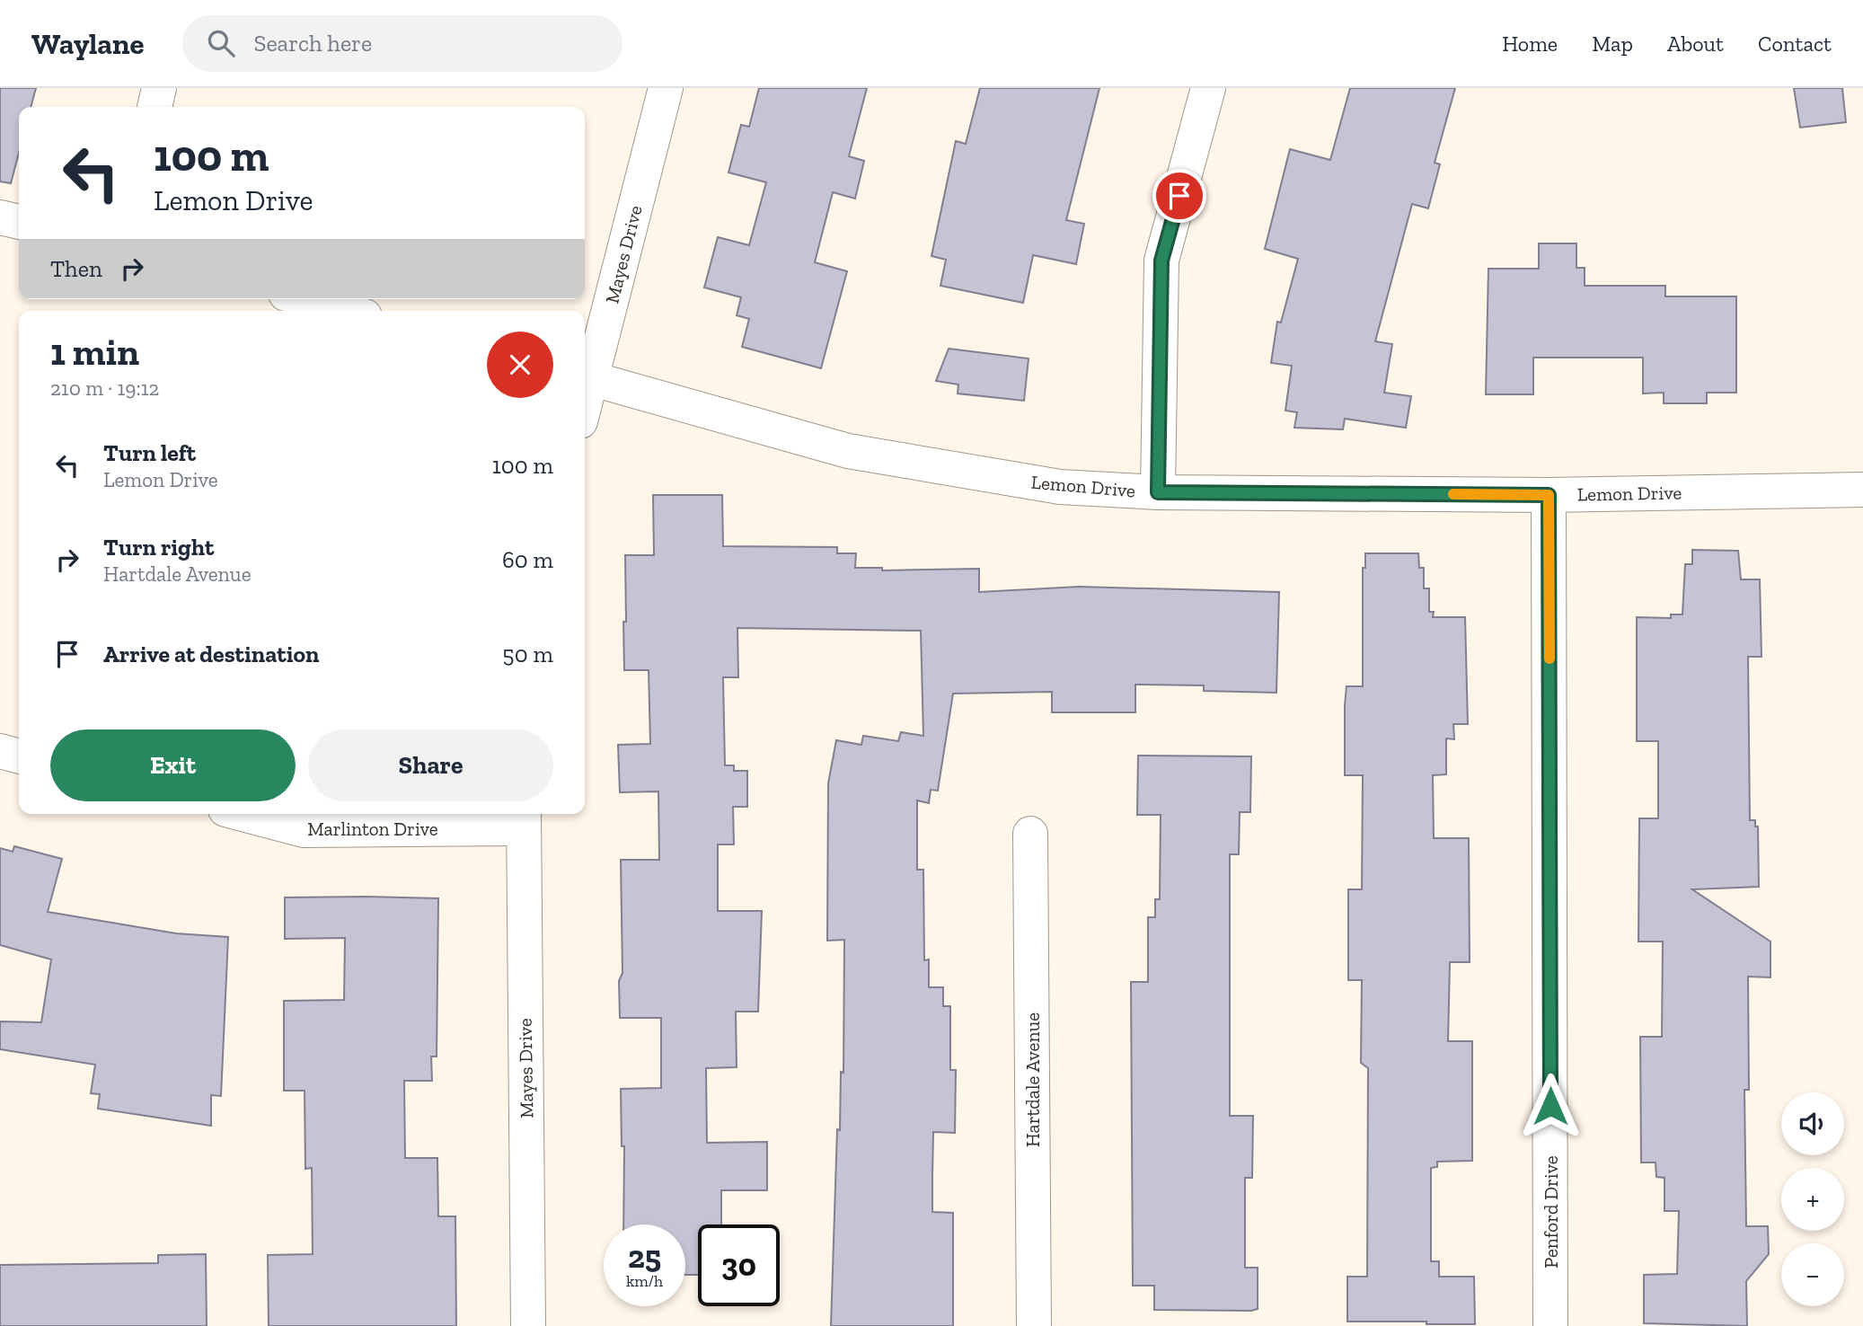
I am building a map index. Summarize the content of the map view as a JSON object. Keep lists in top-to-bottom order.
{
  "streets": {
    "street": [
      "Mayes Drive",
      "Lemon Drive",
      "Marlinton Drive",
      "Hartdale Avenue",
      "Penford Drive"
    ]
  },
  "crossings": [
    ["Mayes Drive", "Lemon Drive"],
    ["Mayes Drive", "Marlinton Drive"],
    ["Lemon Drive", "Penford Drive"]
  ],
  "page": {
    "header": "Waylane",
    "search": "Search here",
    "nav": [
      "Home",
      "Map",
      "About",
      "Contact"
    ],
    "turn": ["100 m", "Lemon Drive"],
    "then": "Then",
    "heading": ["1 min", "210 m · 19:12"],
    "list": [
      {
        "name": "Turn left",
        "note": "Lemon Drive",
        "value": "100 m"
      },
      {
        "name": "Turn right",
        "note": "Hartdale Avenue",
        "value": "60 m"
      },
      {
        "name": "Arrive at destination",
        "value": "50 m"
      }
    ],
    "buttons": ["Exit", "Share"],
    "map_buttons": ["+", "−"],
    "speed": "25 km/h",
    "limit": "30"
  }
}
